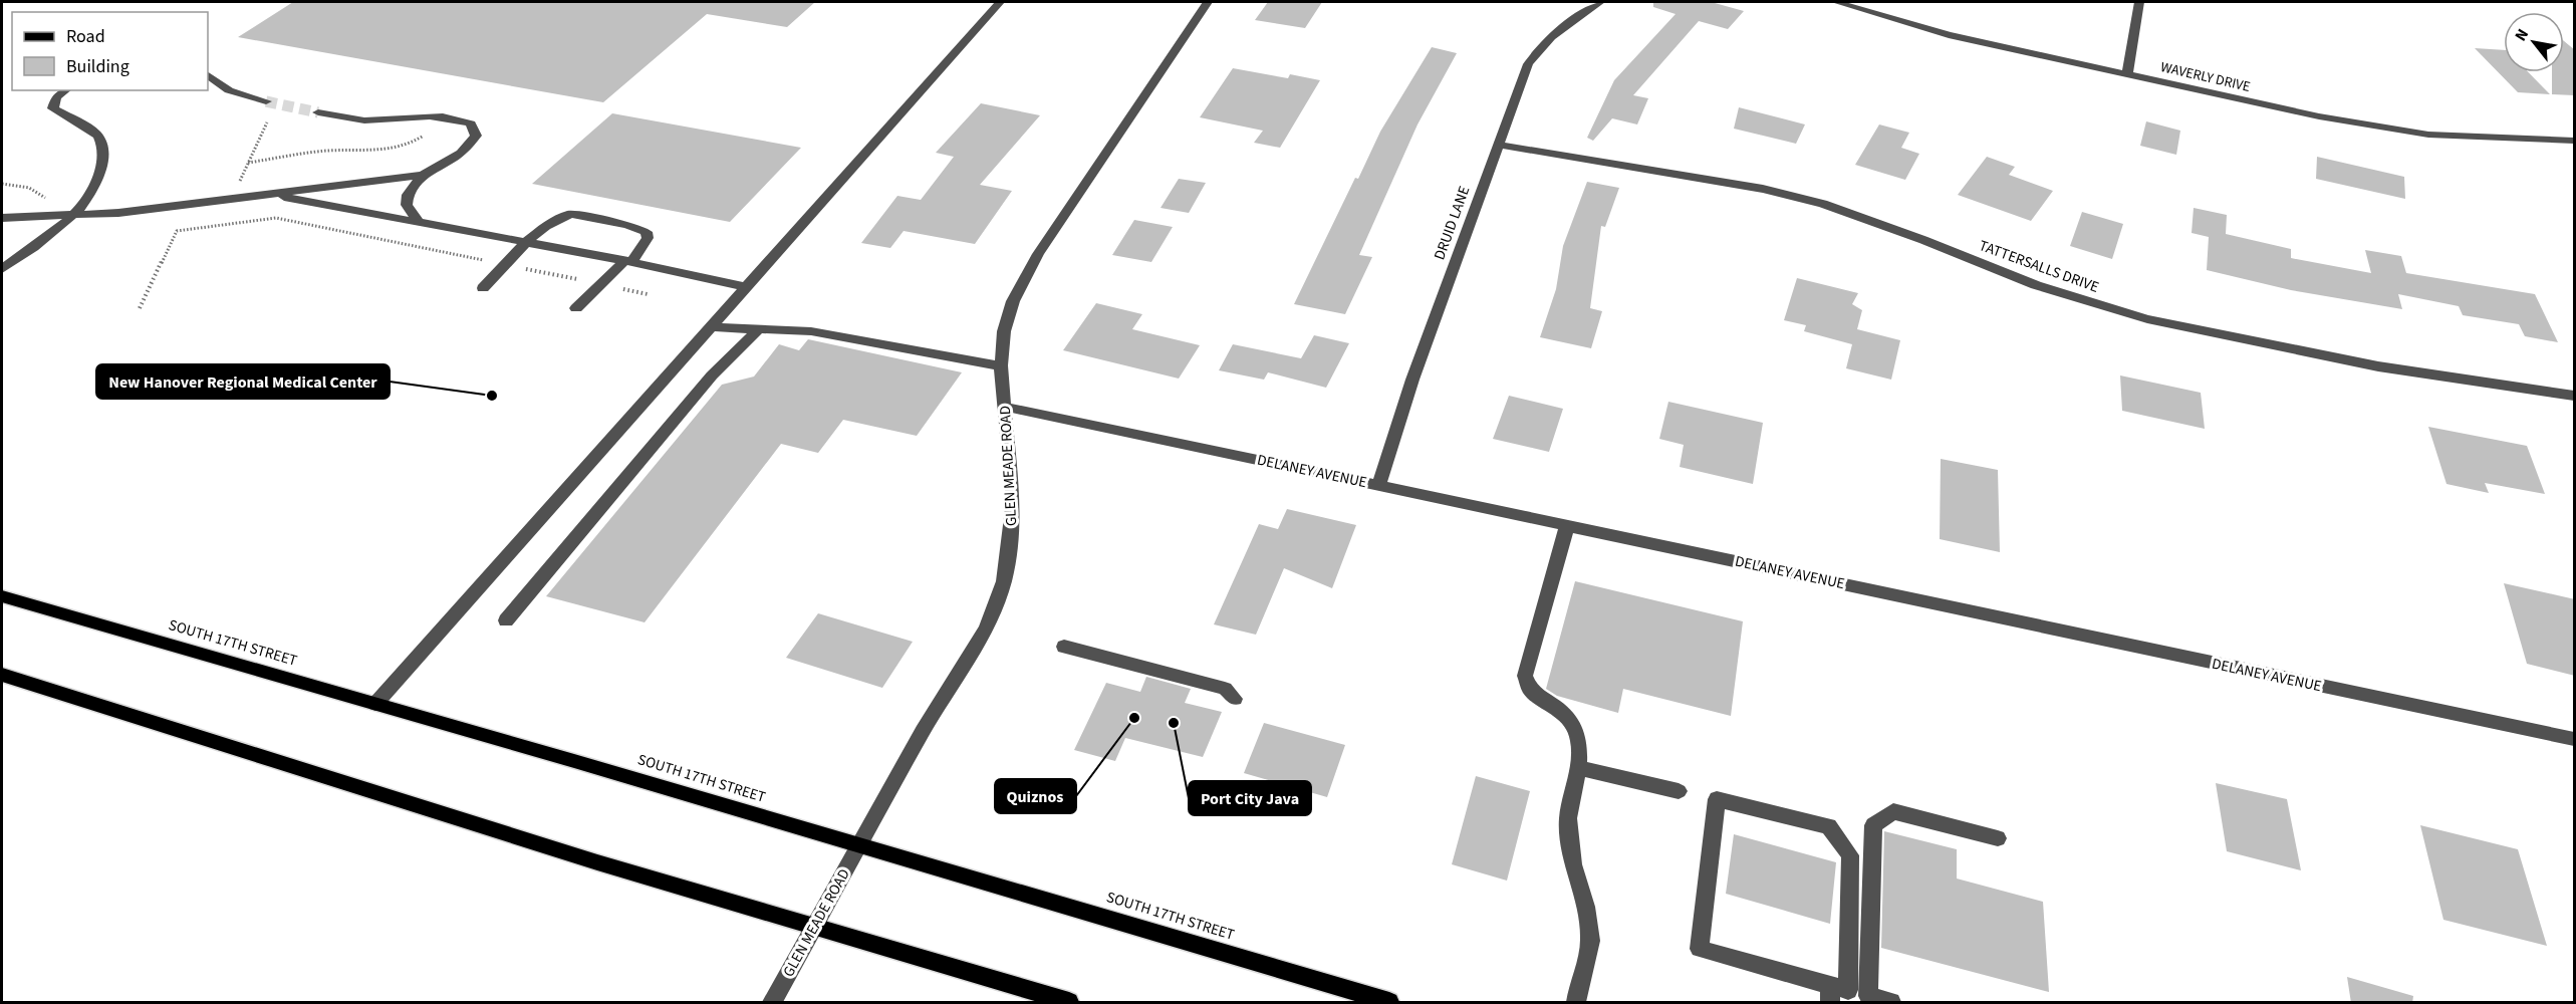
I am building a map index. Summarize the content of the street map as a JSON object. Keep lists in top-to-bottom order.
{
  "streets": {
    "main road": ["SOUTH 17TH STREET"],
    "street": [
      "WAVERLY DRIVE",
      "DRUID LANE",
      "TATTERSALLS DRIVE",
      "GLEN MEADE ROAD",
      "DELANEY AVENUE"
    ]
  },
  "crossings": [
    ["DRUID LANE", "TATTERSALLS DRIVE"],
    ["DRUID LANE", "DELANEY AVENUE"],
    ["GLEN MEADE ROAD", "DELANEY AVENUE"],
    ["GLEN MEADE ROAD", "SOUTH 17TH STREET"]
  ],
  "places": ["New Hanover Regional Medical Center", "Quiznos", "Port City Java"],
  "legend": ["Road", "Building"],
  "north": "top left"
}
